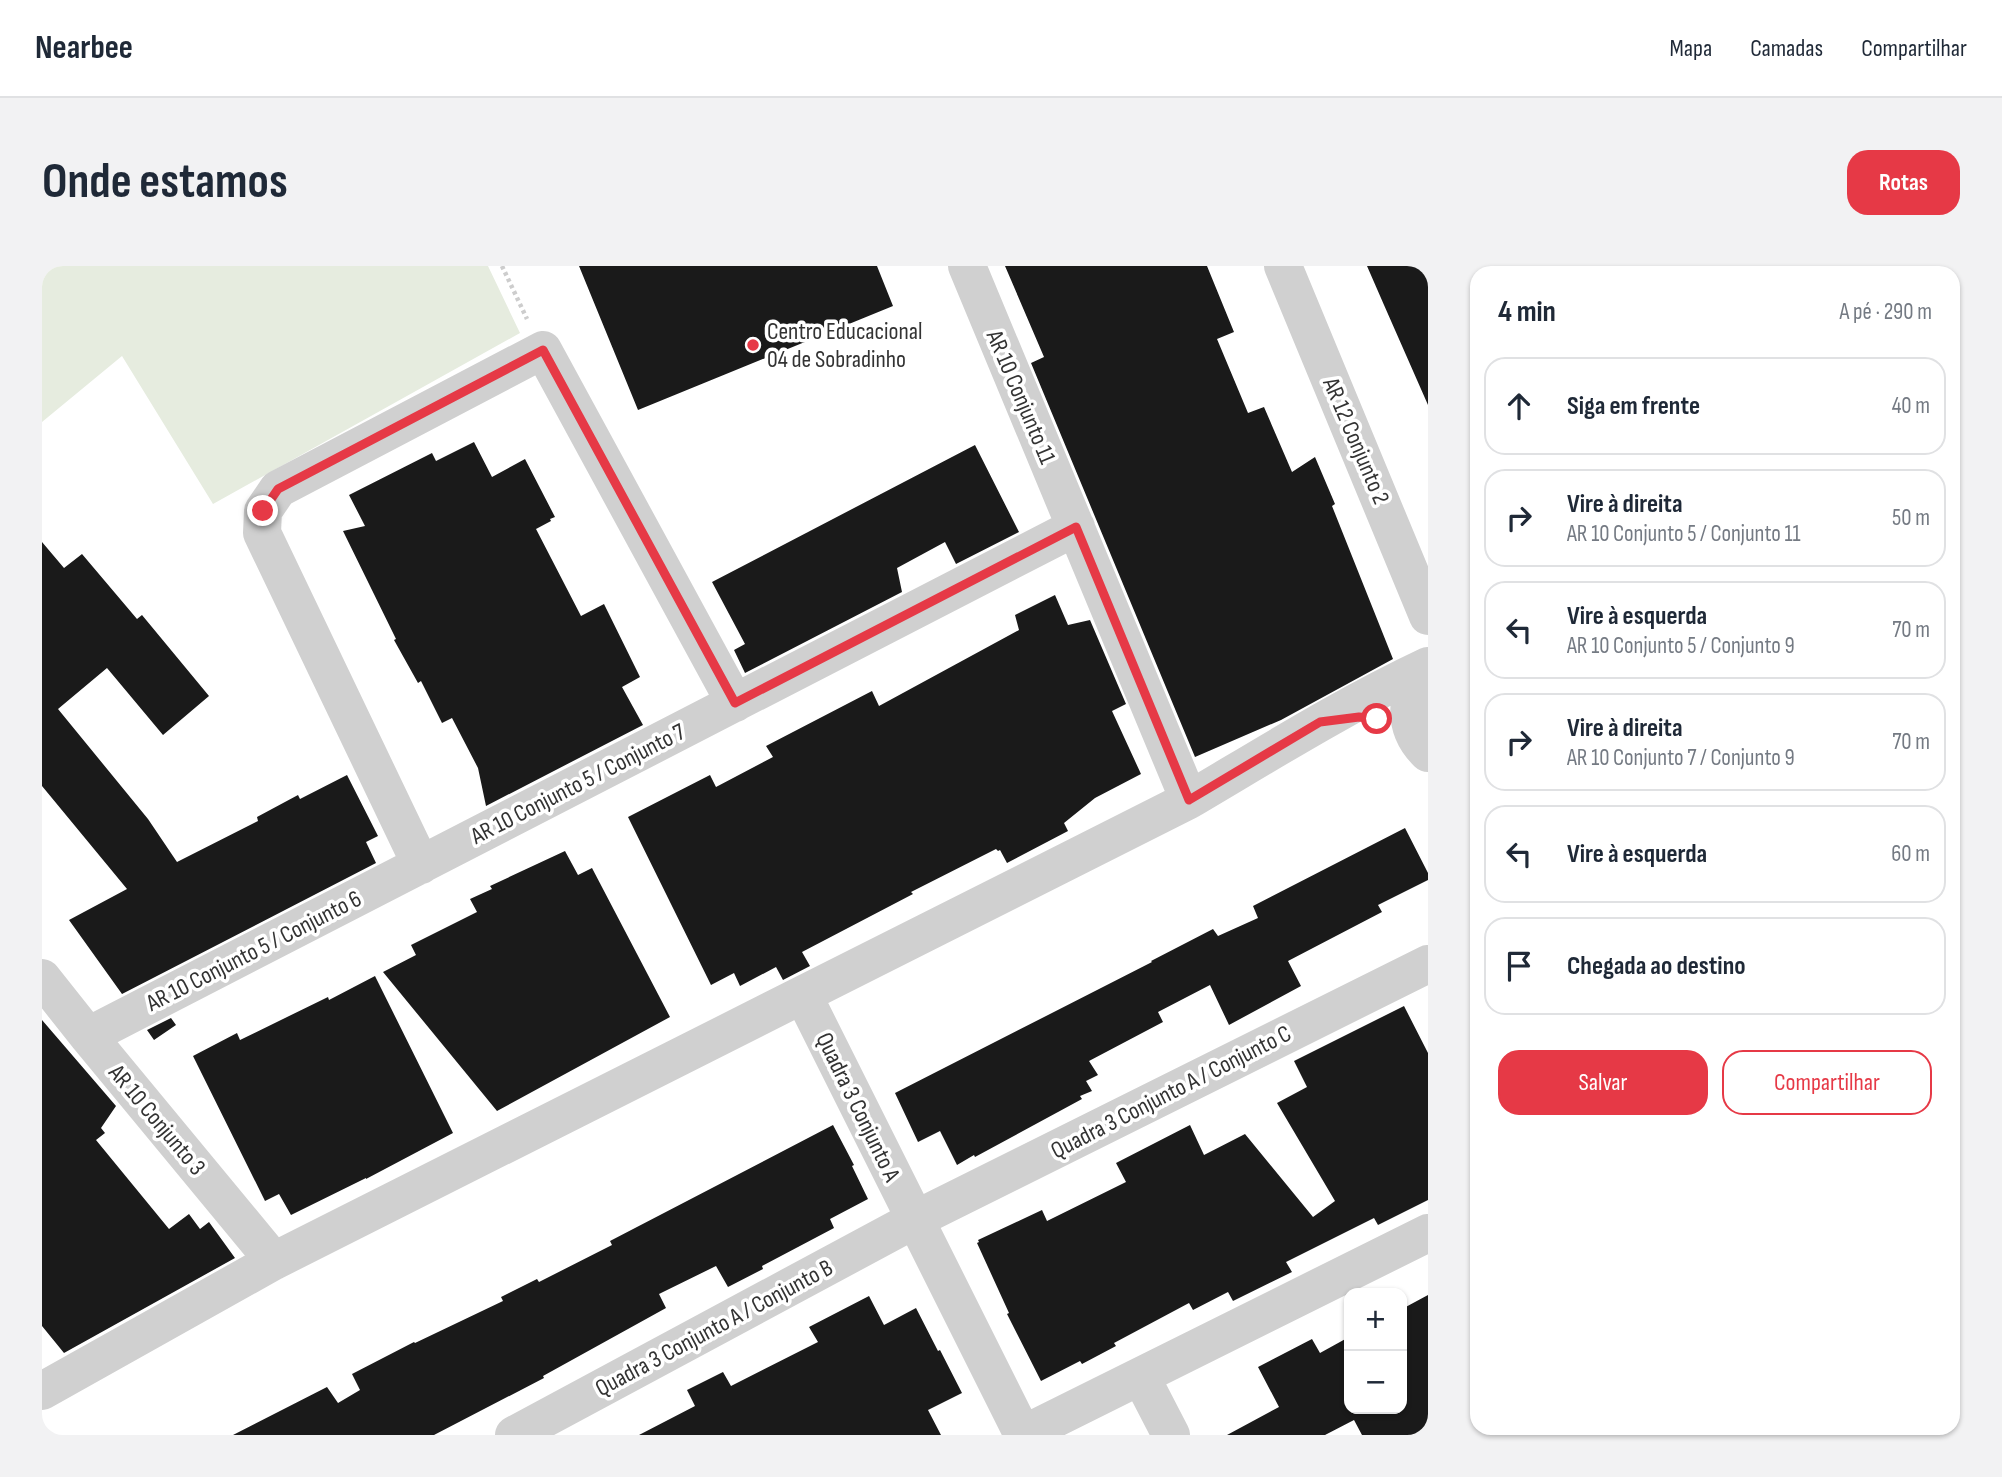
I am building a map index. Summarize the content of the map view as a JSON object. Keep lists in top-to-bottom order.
{
  "streets": {
    "street": [
      "AR 10 Conjunto 11",
      "AR 12 Conjunto 2",
      "AR 10 Conjunto 5 / Conjunto 7",
      "AR 10 Conjunto 5 / Conjunto 6",
      "Quadra 3 Conjunto A / Conjunto C",
      "Quadra 3 Conjunto A",
      "AR 10 Conjunto 3",
      "Quadra 3 Conjunto A / Conjunto B"
    ]
  },
  "crossings": [
    ["AR 10 Conjunto 11", "AR 10 Conjunto 5 / Conjunto 7"],
    ["AR 10 Conjunto 5 / Conjunto 7", "AR 10 Conjunto 5 / Conjunto 6"],
    ["AR 10 Conjunto 5 / Conjunto 6", "AR 10 Conjunto 3"],
    ["Quadra 3 Conjunto A / Conjunto C", "Quadra 3 Conjunto A"],
    ["Quadra 3 Conjunto A / Conjunto C", "Quadra 3 Conjunto A / Conjunto B"],
    ["Quadra 3 Conjunto A", "Quadra 3 Conjunto A / Conjunto B"]
  ],
  "places": ["Centro Educacional 04 de Sobradinho"],
  "page": {
    "header": "Nearbee",
    "nav": ["Mapa", "Camadas", "Compartilhar"],
    "buttons": [
      "Rotas",
      ["Salvar", "Compartilhar"]
    ],
    "title": "Onde estamos",
    "heading": ["4 min", "A pé · 290 m"],
    "list": [
      ["Siga em frente", "40 m"],
      ["Vire à direita", "AR 10 Conjunto 5 / Conjunto 11", "50 m"],
      ["Vire à esquerda", "AR 10 Conjunto 5 / Conjunto 9", "70 m"],
      ["Vire à direita", "AR 10 Conjunto 7 / Conjunto 9", "70 m"],
      ["Vire à esquerda", "60 m"],
      "Chegada ao destino"
    ],
    "map_buttons": ["+", "−"]
  }
}
